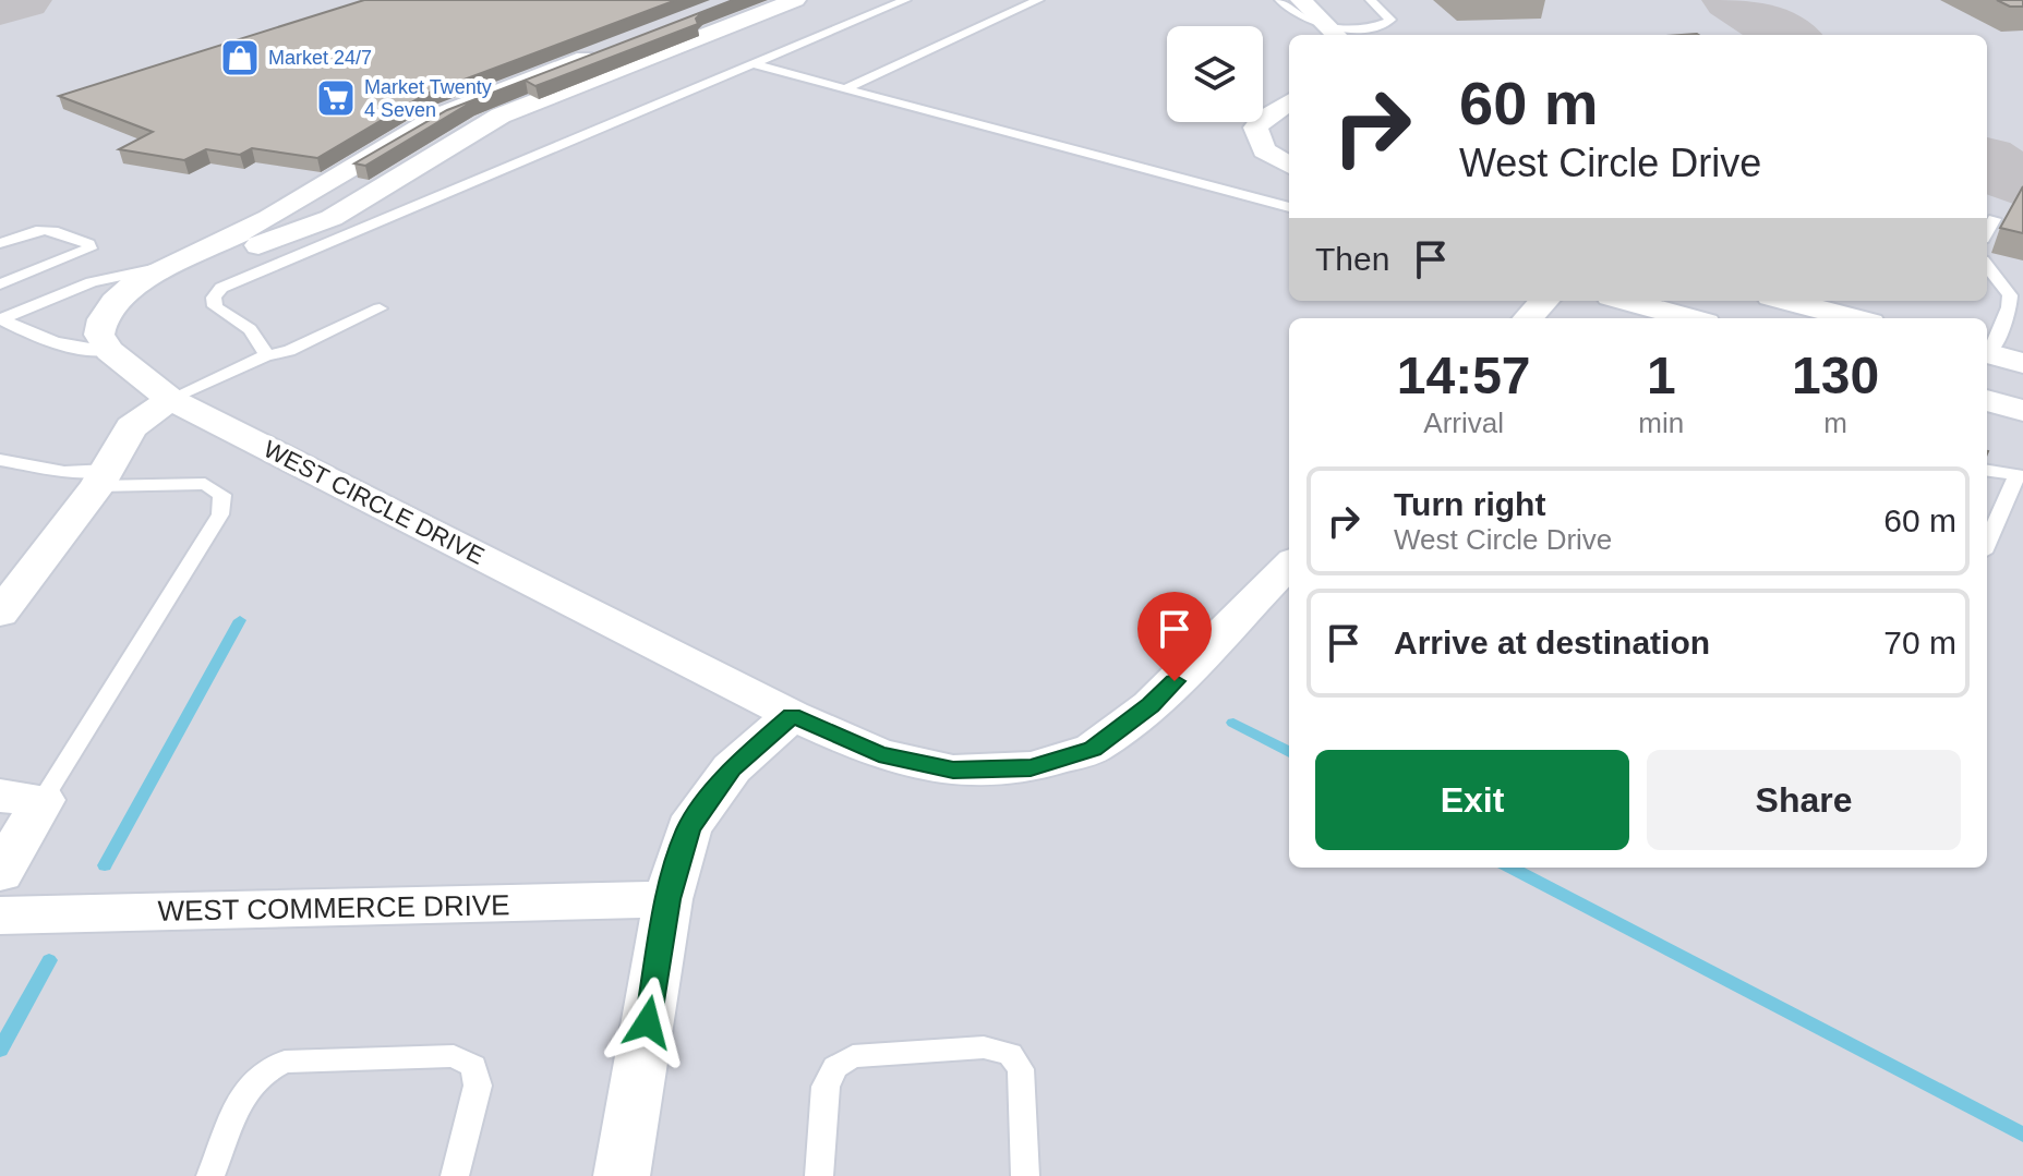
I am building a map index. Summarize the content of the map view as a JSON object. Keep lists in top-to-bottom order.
{
  "streets": {
    "street": ["WEST CIRCLE DRIVE", "WEST COMMERCE DRIVE"]
  },
  "places": {
    "shop": ["Market 24/7"],
    "supermarket": ["Market Twenty 4 Seven"]
  },
  "page": {
    "turn": ["60 m", "West Circle Drive"],
    "then": "Then",
    "eta": [
      "14:57",
      "Arrival",
      "1",
      "min",
      "130",
      "m"
    ],
    "list": [
      {
        "name": "Turn right",
        "note": "West Circle Drive",
        "value": "60 m"
      },
      {
        "name": "Arrive at destination",
        "value": "70 m"
      }
    ],
    "buttons": ["Exit", "Share"]
  }
}
